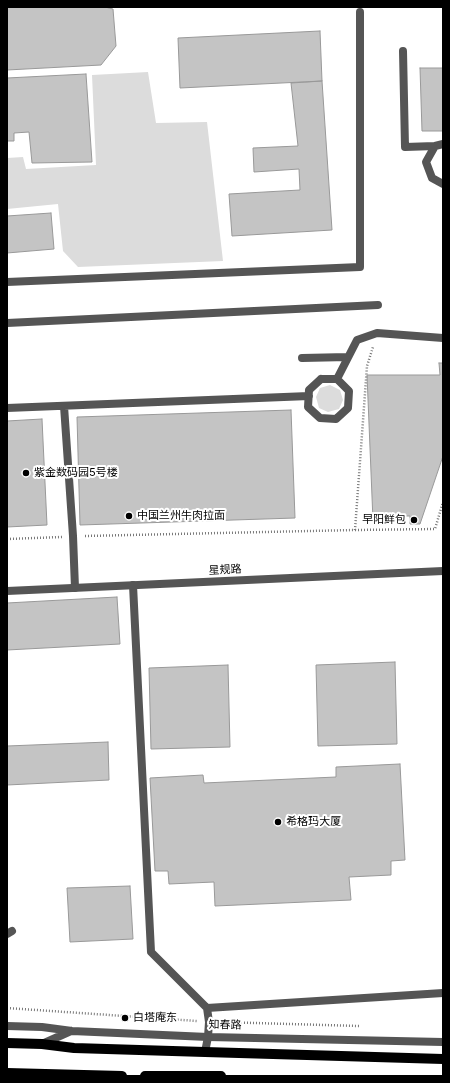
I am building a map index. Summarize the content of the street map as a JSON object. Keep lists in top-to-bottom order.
{
  "streets": {
    "street": ["星规路", "知春路"]
  },
  "places": [
    "紫金数码园5号楼",
    "中国兰州牛肉拉面",
    "早阳鲜包",
    "希格玛大厦",
    "白塔庵东"
  ]
}
